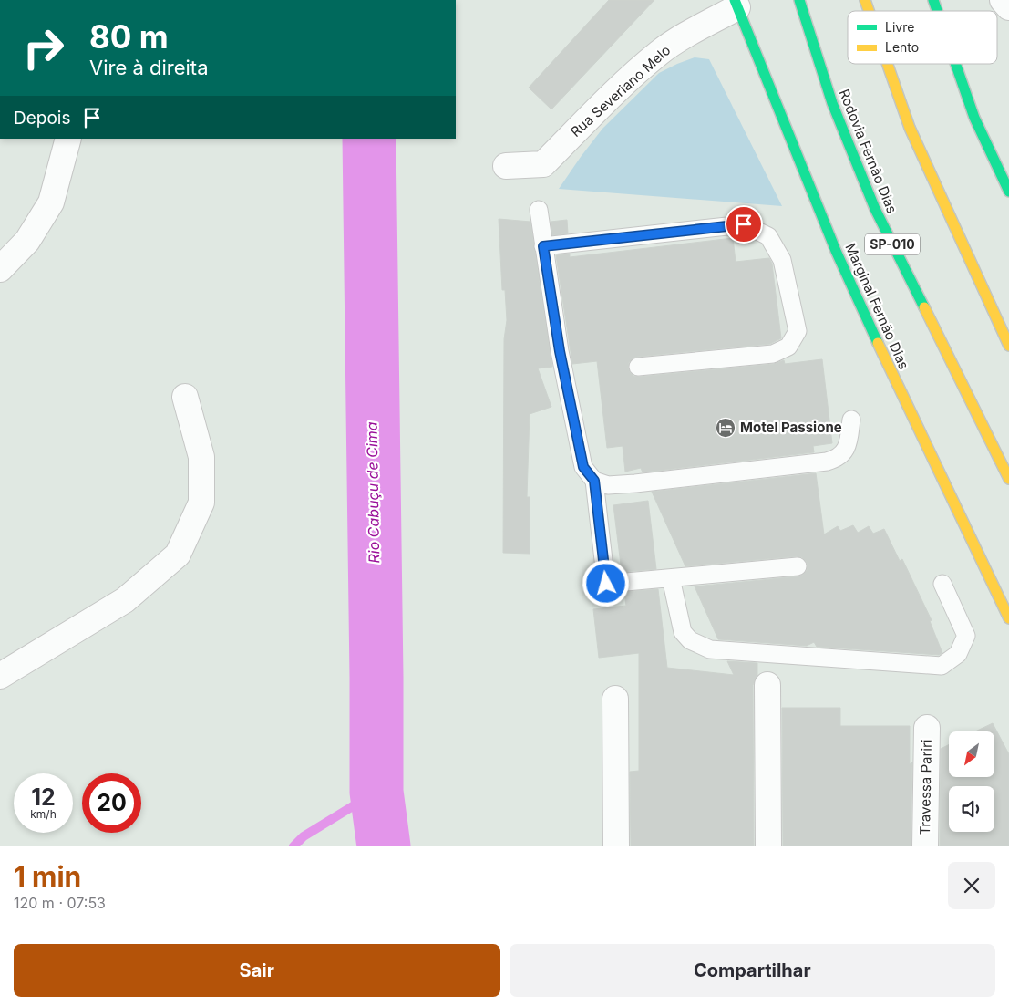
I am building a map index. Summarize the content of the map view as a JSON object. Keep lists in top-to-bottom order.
{
  "streets": {
    "highway": ["Rodovia Fernão Dias", "SP-010", "Marginal Fernão Dias"],
    "street": ["Rua Severiano Melo", "Travessa Pariri"]
  },
  "crossings": [
    ["Rua Severiano Melo", "Marginal Fernão Dias"]
  ],
  "water": ["Rio Cabuçu de Cima"],
  "places": {
    "hotel": ["Motel Passione"]
  },
  "legend": ["Livre", "Lento"],
  "north": "bottom left",
  "page": {
    "turn": ["80 m", "Vire à direita"],
    "then": "Depois",
    "speed": "12 km/h",
    "limit": "20",
    "heading": ["1 min", "120 m · 07:53"],
    "buttons": ["Sair", "Compartilhar"]
  }
}
